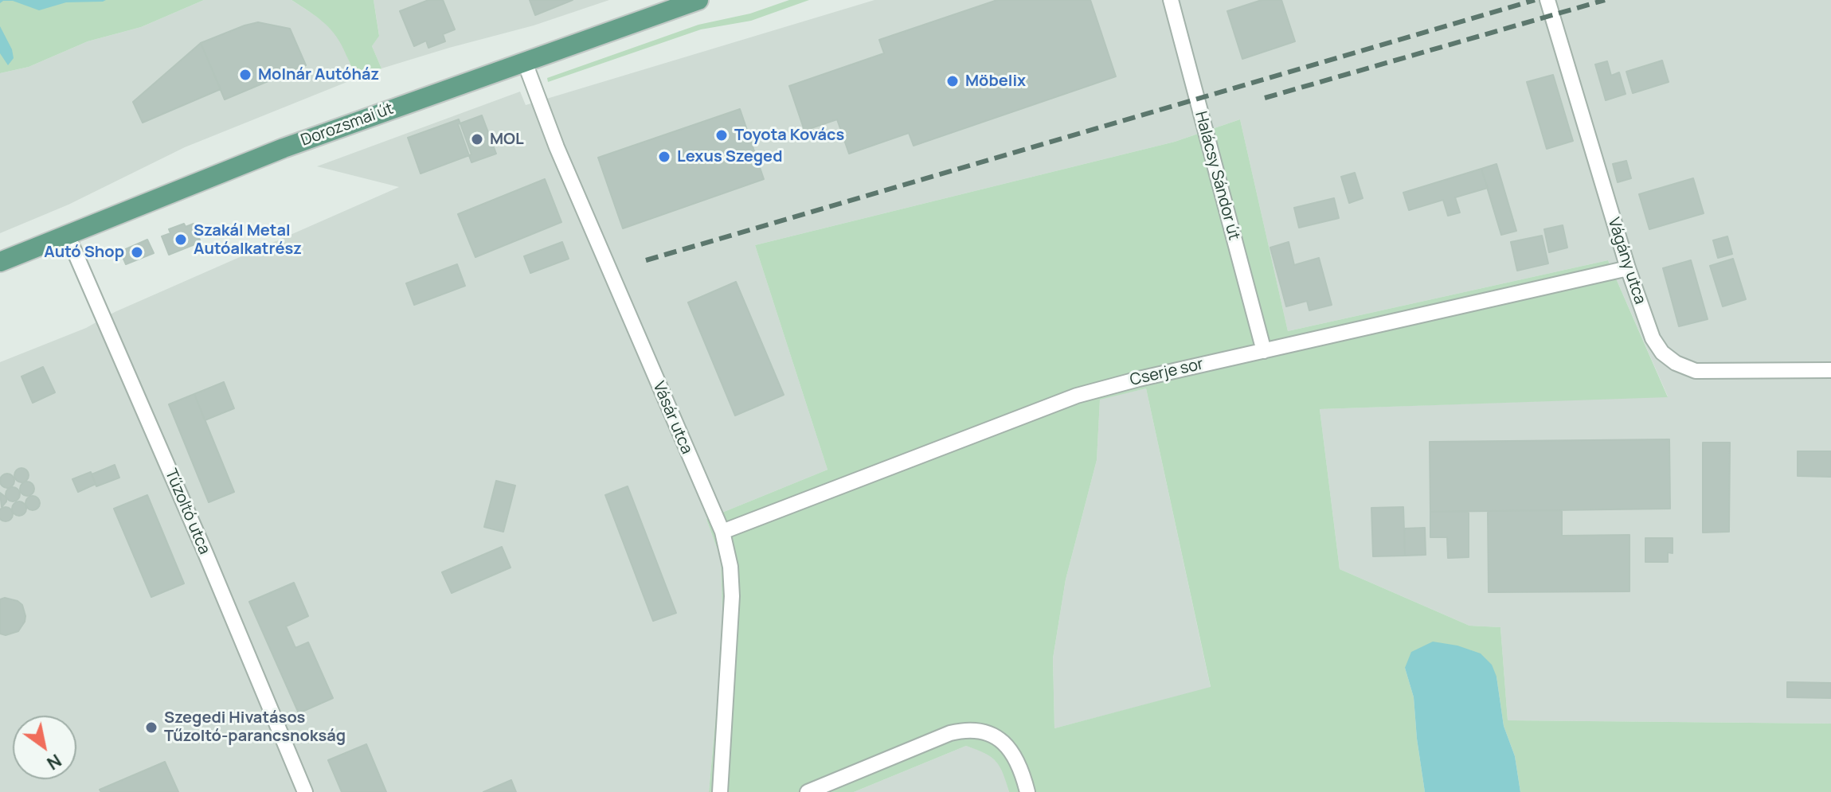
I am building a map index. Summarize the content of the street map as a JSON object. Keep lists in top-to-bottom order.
{
  "streets": {
    "main road": ["Dorozsmai út"],
    "street": [
      "Halácsy Sándor út",
      "Vágány utca",
      "Cserje sor",
      "Vásár utca",
      "Tűzoltó utca"
    ]
  },
  "crossings": [
    ["Dorozsmai út", "Vásár utca"],
    ["Dorozsmai út", "Tűzoltó utca"],
    ["Halácsy Sándor út", "Cserje sor"],
    ["Vágány utca", "Cserje sor"],
    ["Cserje sor", "Vásár utca"]
  ],
  "places": [
    "Molnár Autóház",
    "Möbelix",
    "Toyota Kovács",
    "MOL",
    "Lexus Szeged",
    "Szakál Metal Autóalkatrész",
    "Autó Shop",
    "Szegedi Hivatásos Tűzoltó-parancsnokság"
  ],
  "north": "bottom right"
}
